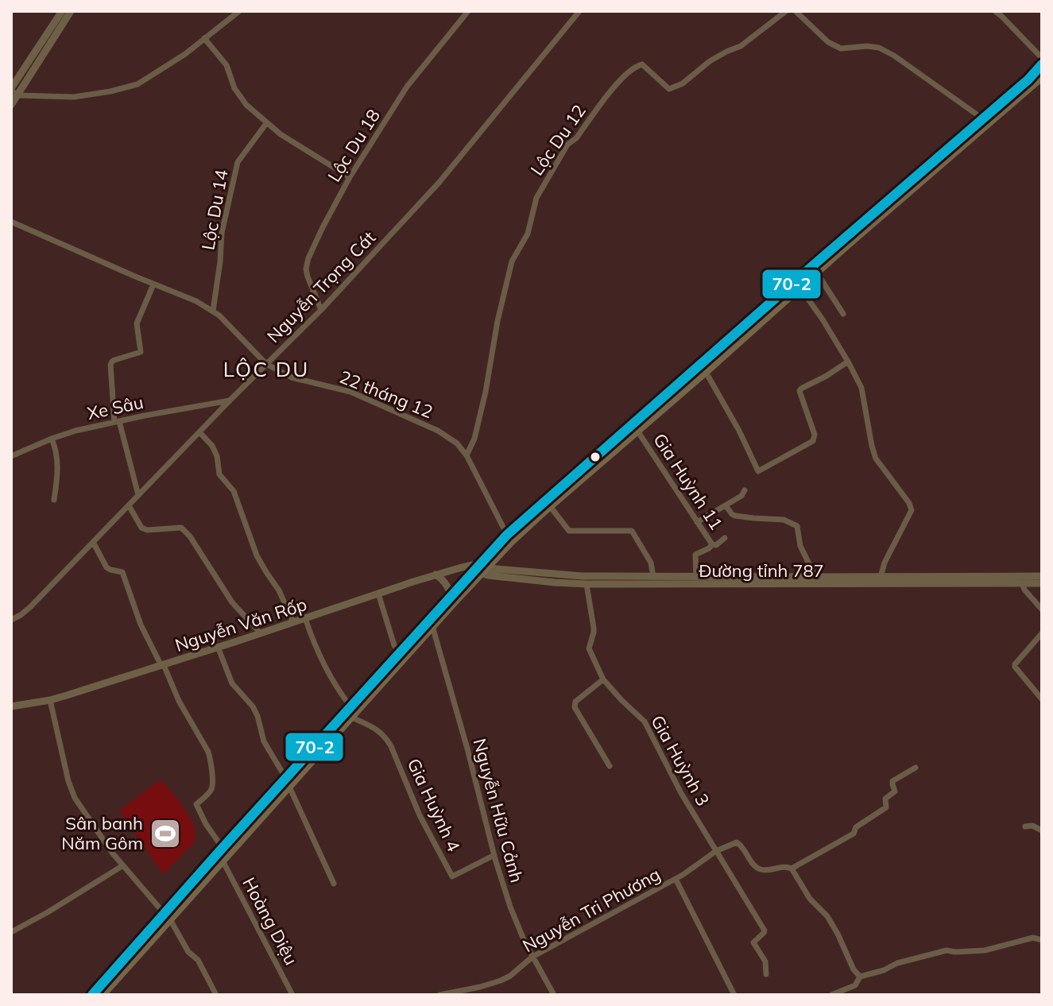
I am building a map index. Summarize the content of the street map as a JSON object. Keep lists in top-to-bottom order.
{
  "streets": {
    "main road": ["Đường tỉnh 787", "Nguyễn Văn Rốp"],
    "street": [
      "Lộc Du 12",
      "Lộc Du 18",
      "Lộc Du 14",
      "Nguyễn Trọng Cát",
      "22 tháng 12",
      "Xe Sâu",
      "Gia Huỳnh 11",
      "Gia Huỳnh 3",
      "Gia Huỳnh 4",
      "Nguyễn Hữu Cảnh",
      "Nguyễn Tri Phương",
      "Hoàng Diệu"
    ]
  },
  "crossings": [
    ["Lộc Du 12", "22 tháng 12"],
    ["Lộc Du 18", "Nguyễn Trọng Cát"],
    ["Lộc Du 14", "22 tháng 12"],
    ["Nguyễn Trọng Cát", "22 tháng 12"],
    ["Nguyễn Trọng Cát", "Xe Sâu"],
    ["Gia Huỳnh 11", "Đường tỉnh 787"],
    ["Đường tỉnh 787", "Nguyễn Văn Rốp"],
    ["Đường tỉnh 787", "Gia Huỳnh 3"],
    ["Gia Huỳnh 3", "Nguyễn Tri Phương"],
    ["Gia Huỳnh 4", "Nguyễn Hữu Cảnh"],
    ["Nguyễn Hữu Cảnh", "Nguyễn Tri Phương"]
  ],
  "districts": ["LỘC DU"],
  "places": {
    "sports": ["Sân banh Năm Gôm"]
  },
  "lines": ["transit line 70-2"]
}
